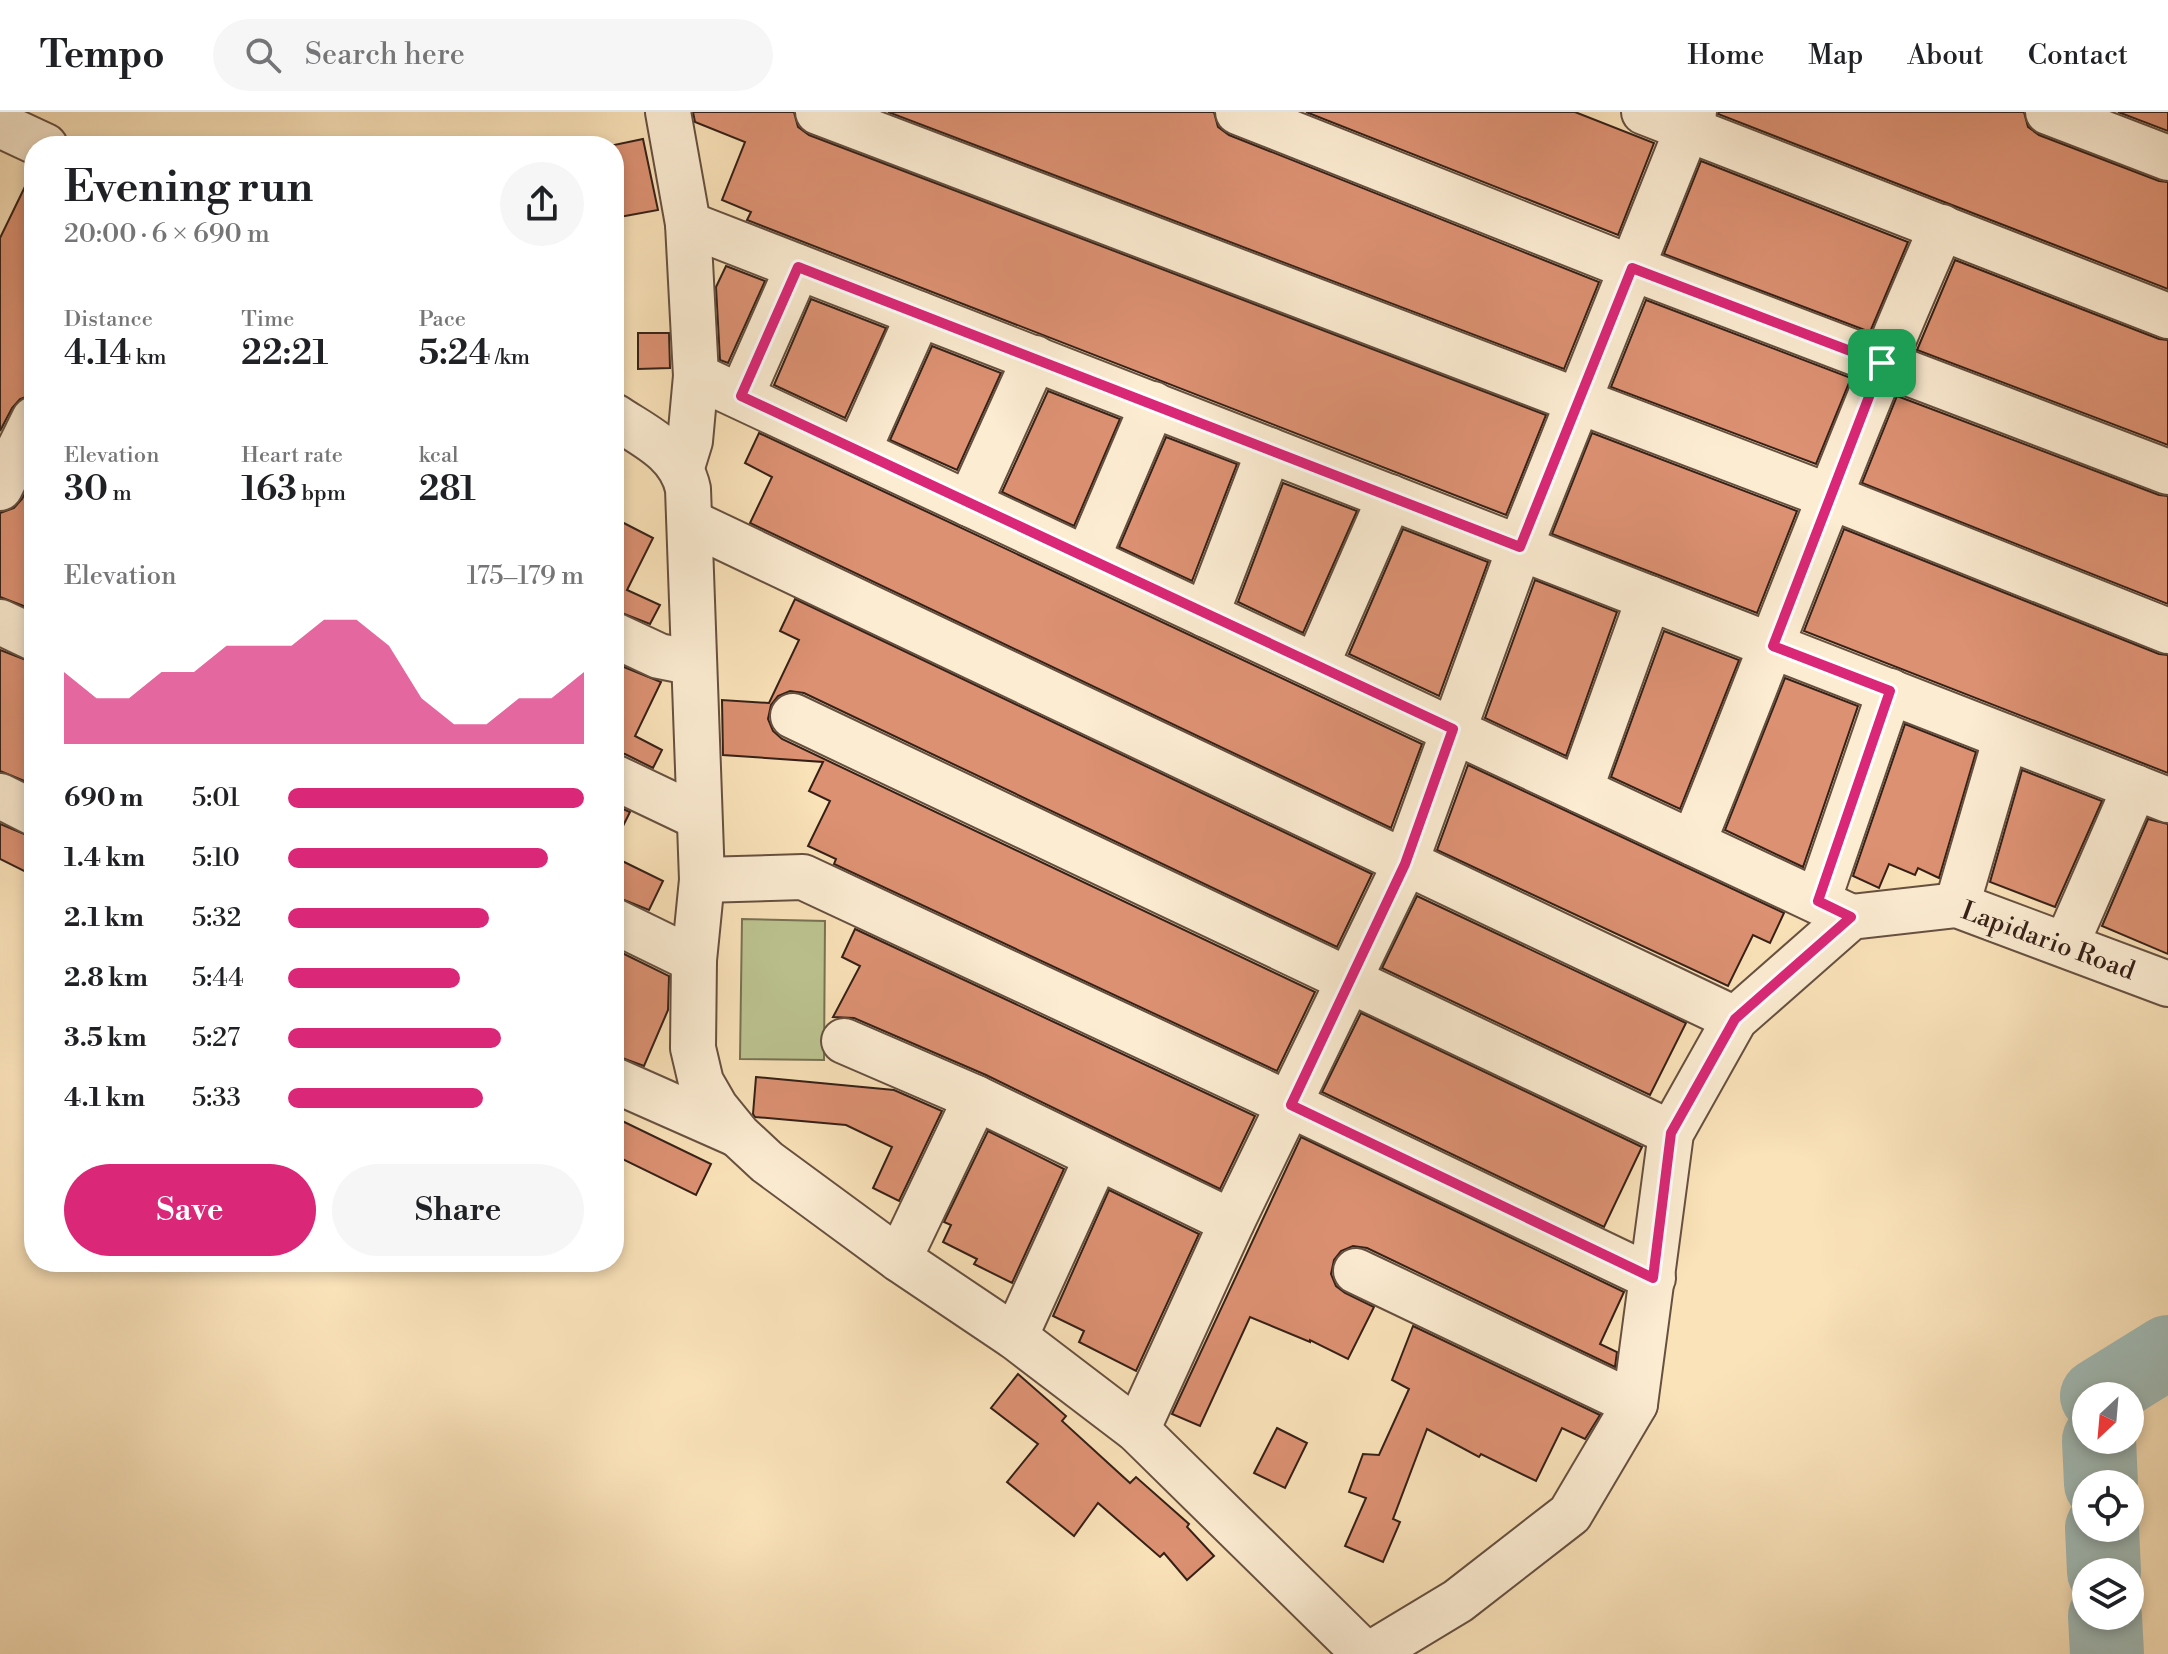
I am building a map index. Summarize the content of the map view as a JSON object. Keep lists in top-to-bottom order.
{
  "streets": {
    "street": ["Lapidario Road"]
  },
  "north": "bottom left",
  "page": {
    "header": "Tempo",
    "search": "Search here",
    "nav": [
      "Home",
      "Map",
      "About",
      "Contact"
    ],
    "heading": ["Evening run", "20:00 · 6 × 690 m"],
    "stats": [
      ["Distance", "4.14 km"],
      ["Time", "22:21"],
      ["Pace", "5:24 /km"],
      ["Elevation", "30 m"],
      ["Heart rate", "163 bpm"],
      ["kcal", "281"]
    ],
    "chart": ["Elevation", "175–179 m"],
    "list": [
      {
        "name": "690 m",
        "note": "5:01"
      },
      {
        "name": "1.4 km",
        "note": "5:10"
      },
      {
        "name": "2.1 km",
        "note": "5:32"
      },
      {
        "name": "2.8 km",
        "note": "5:44"
      },
      {
        "name": "3.5 km",
        "note": "5:27"
      },
      {
        "name": "4.1 km",
        "note": "5:33"
      }
    ],
    "buttons": ["Save", "Share"]
  }
}
